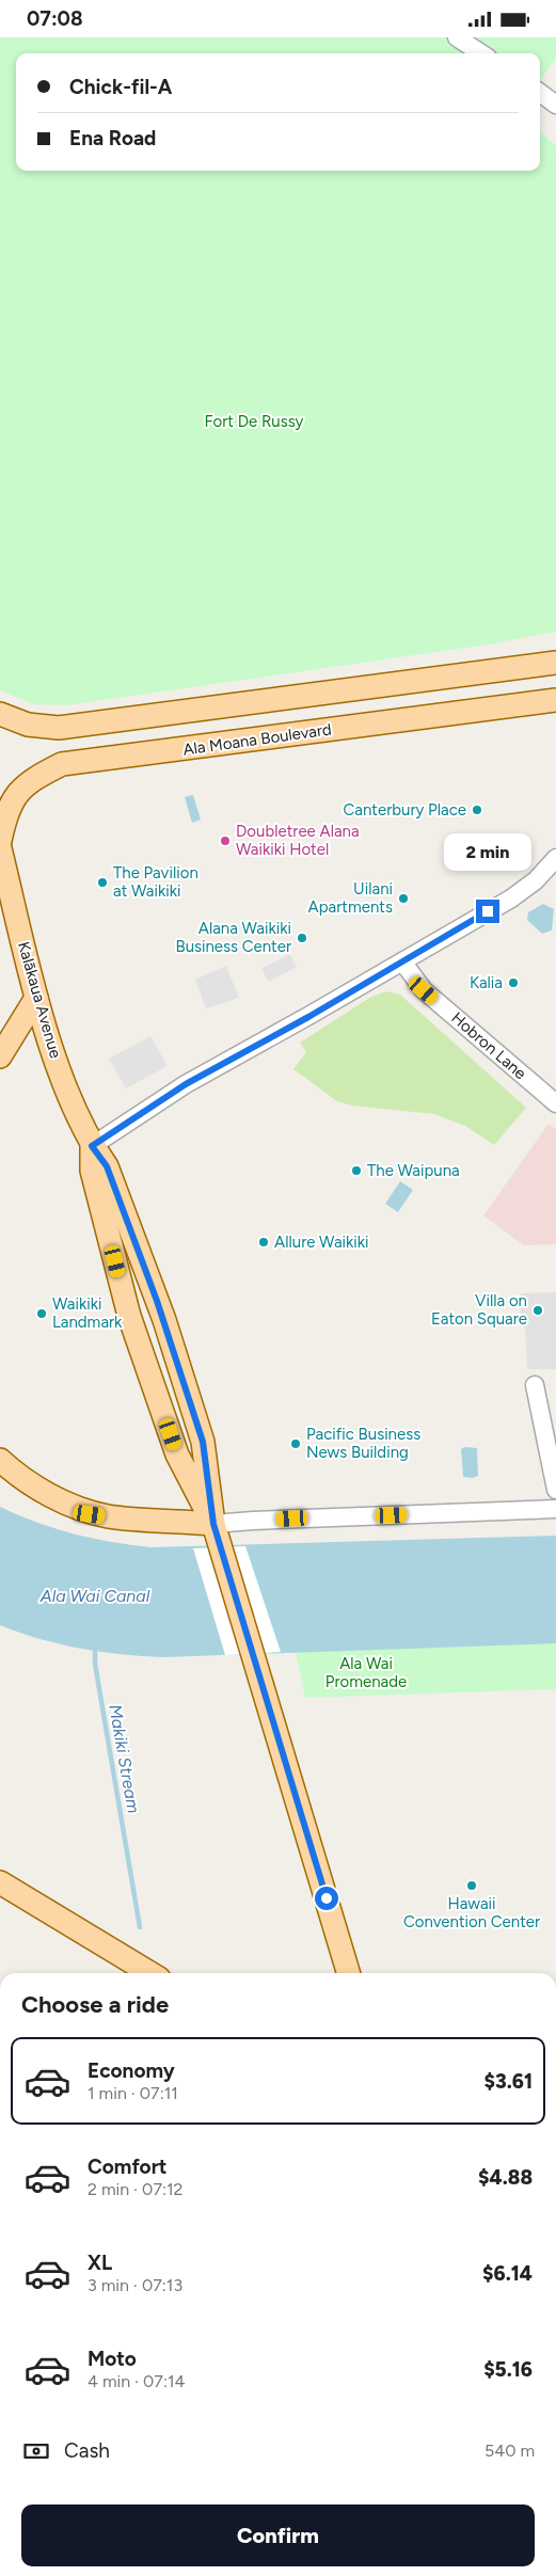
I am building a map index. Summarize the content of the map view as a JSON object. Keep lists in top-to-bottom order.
{
  "streets": {
    "main road": ["Ala Moana Boulevard", "Kalākaua Avenue"],
    "street": ["Hobron Lane"]
  },
  "water": ["Ala Wai Canal", "Makiki Stream"],
  "parks": ["Fort De Russy", "Ala Wai Promenade"],
  "places": [
    "Canterbury Place",
    "Doubletree Alana Waikiki Hotel",
    "The Pavilion at Waikiki",
    "Uilani Apartments",
    "Alana Waikiki Business Center",
    "Kalia",
    "The Waipuna",
    "Allure Waikiki",
    "Villa on Eaton Square",
    "Waikiki Landmark",
    "Pacific Business News Building",
    "Hawaii Convention Center"
  ],
  "page": {
    "status": "07:08",
    "banner": ["Chick-fil-A", "Ena Road"],
    "bubble": "2 min",
    "heading": "Choose a ride",
    "list": [
      {
        "name": "Economy",
        "note": "1 min · 07:11",
        "value": "$3.61"
      },
      {
        "name": "Comfort",
        "note": "2 min · 07:12",
        "value": "$4.88"
      },
      {
        "name": "XL",
        "note": "3 min · 07:13",
        "value": "$6.14"
      },
      {
        "name": "Moto",
        "note": "4 min · 07:14",
        "value": "$5.16"
      }
    ],
    "pay": ["Cash", "540 m"],
    "buttons": "Confirm"
  }
}
